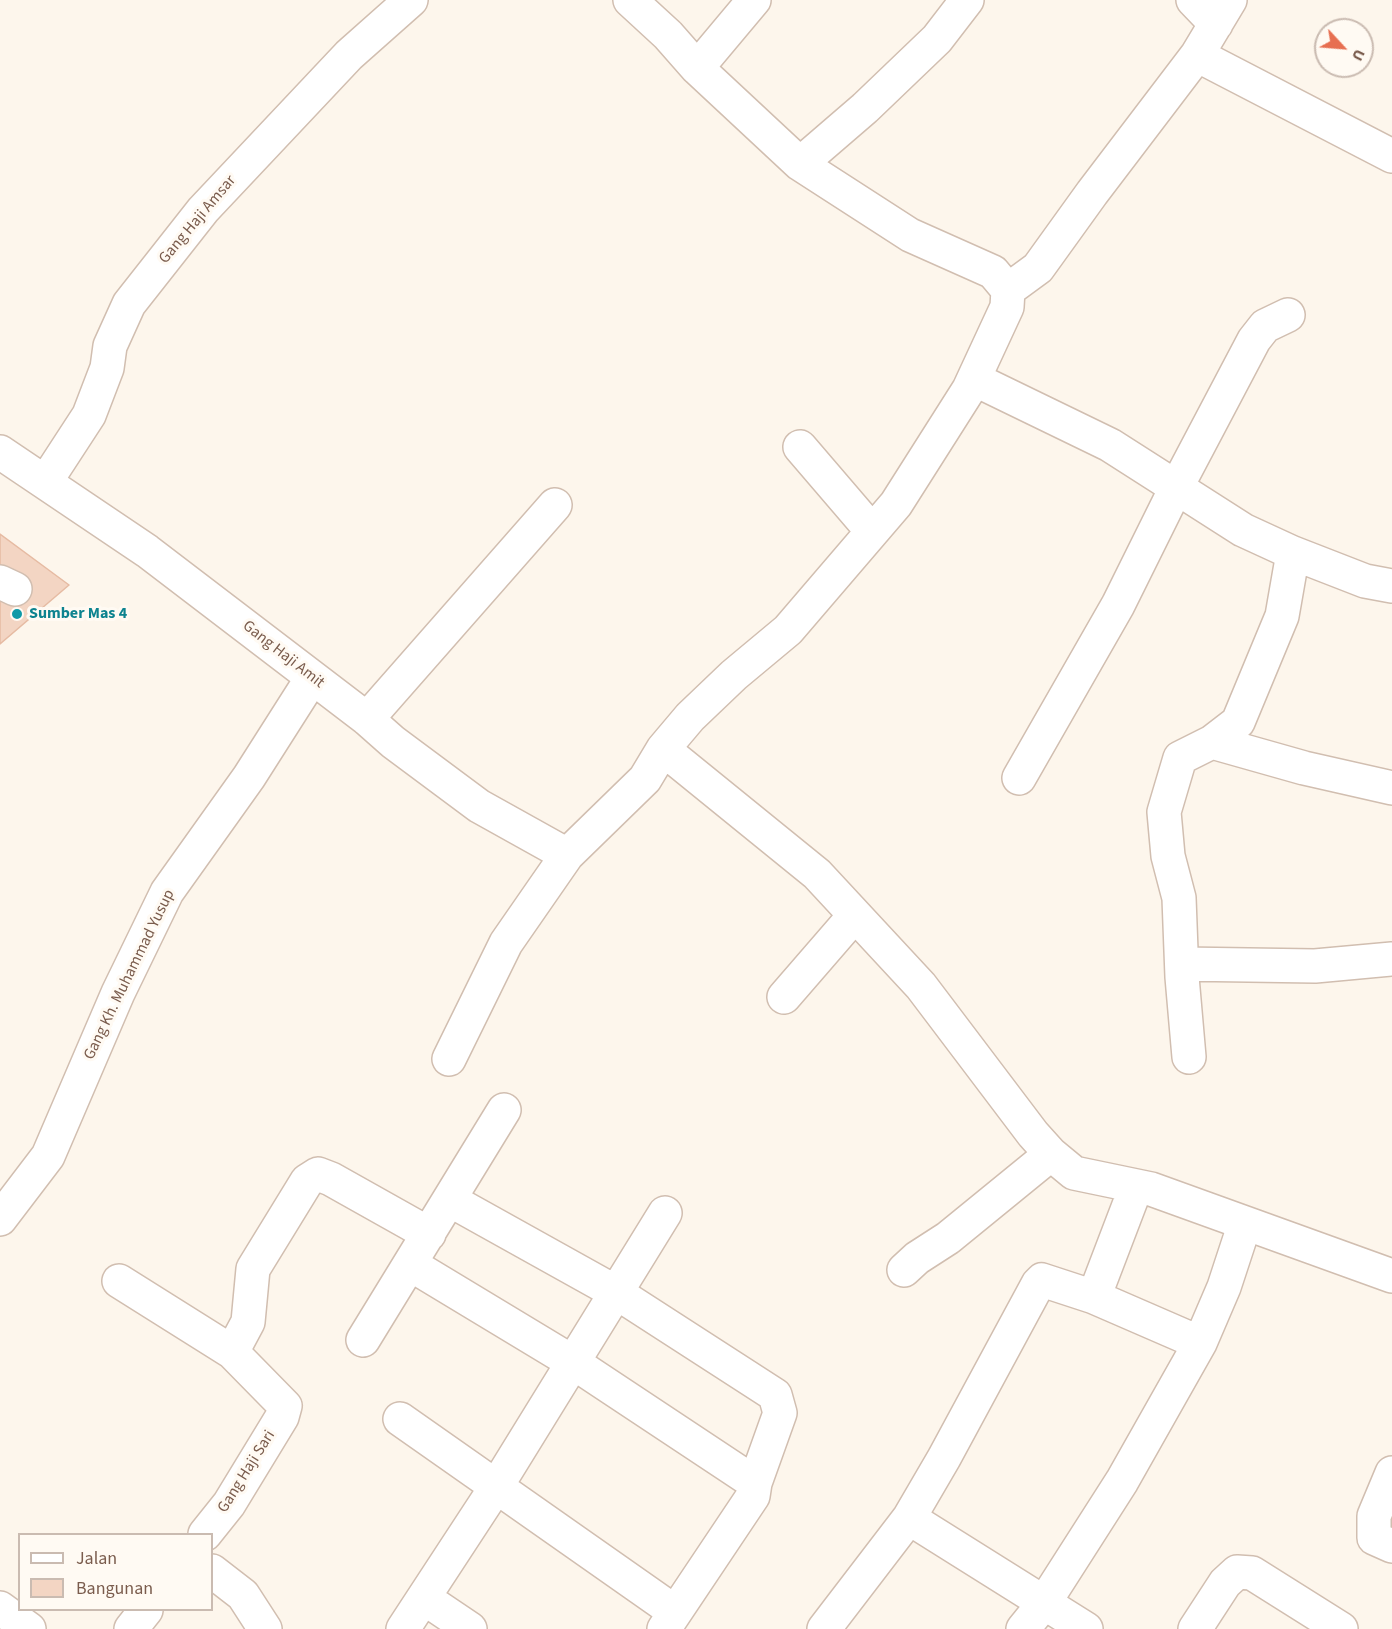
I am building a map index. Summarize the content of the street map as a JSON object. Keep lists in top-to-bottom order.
{
  "streets": {
    "street": [
      "Gang Haji Amsar",
      "Gang Haji Amit",
      "Gang Kh. Muhammad Yusup",
      "Gang Haji Sari"
    ]
  },
  "crossings": [
    ["Gang Haji Amsar", "Gang Haji Amit"],
    ["Gang Haji Amit", "Gang Kh. Muhammad Yusup"]
  ],
  "places": ["Sumber Mas 4"],
  "legend": ["Jalan", "Bangunan"],
  "north": "bottom right"
}
